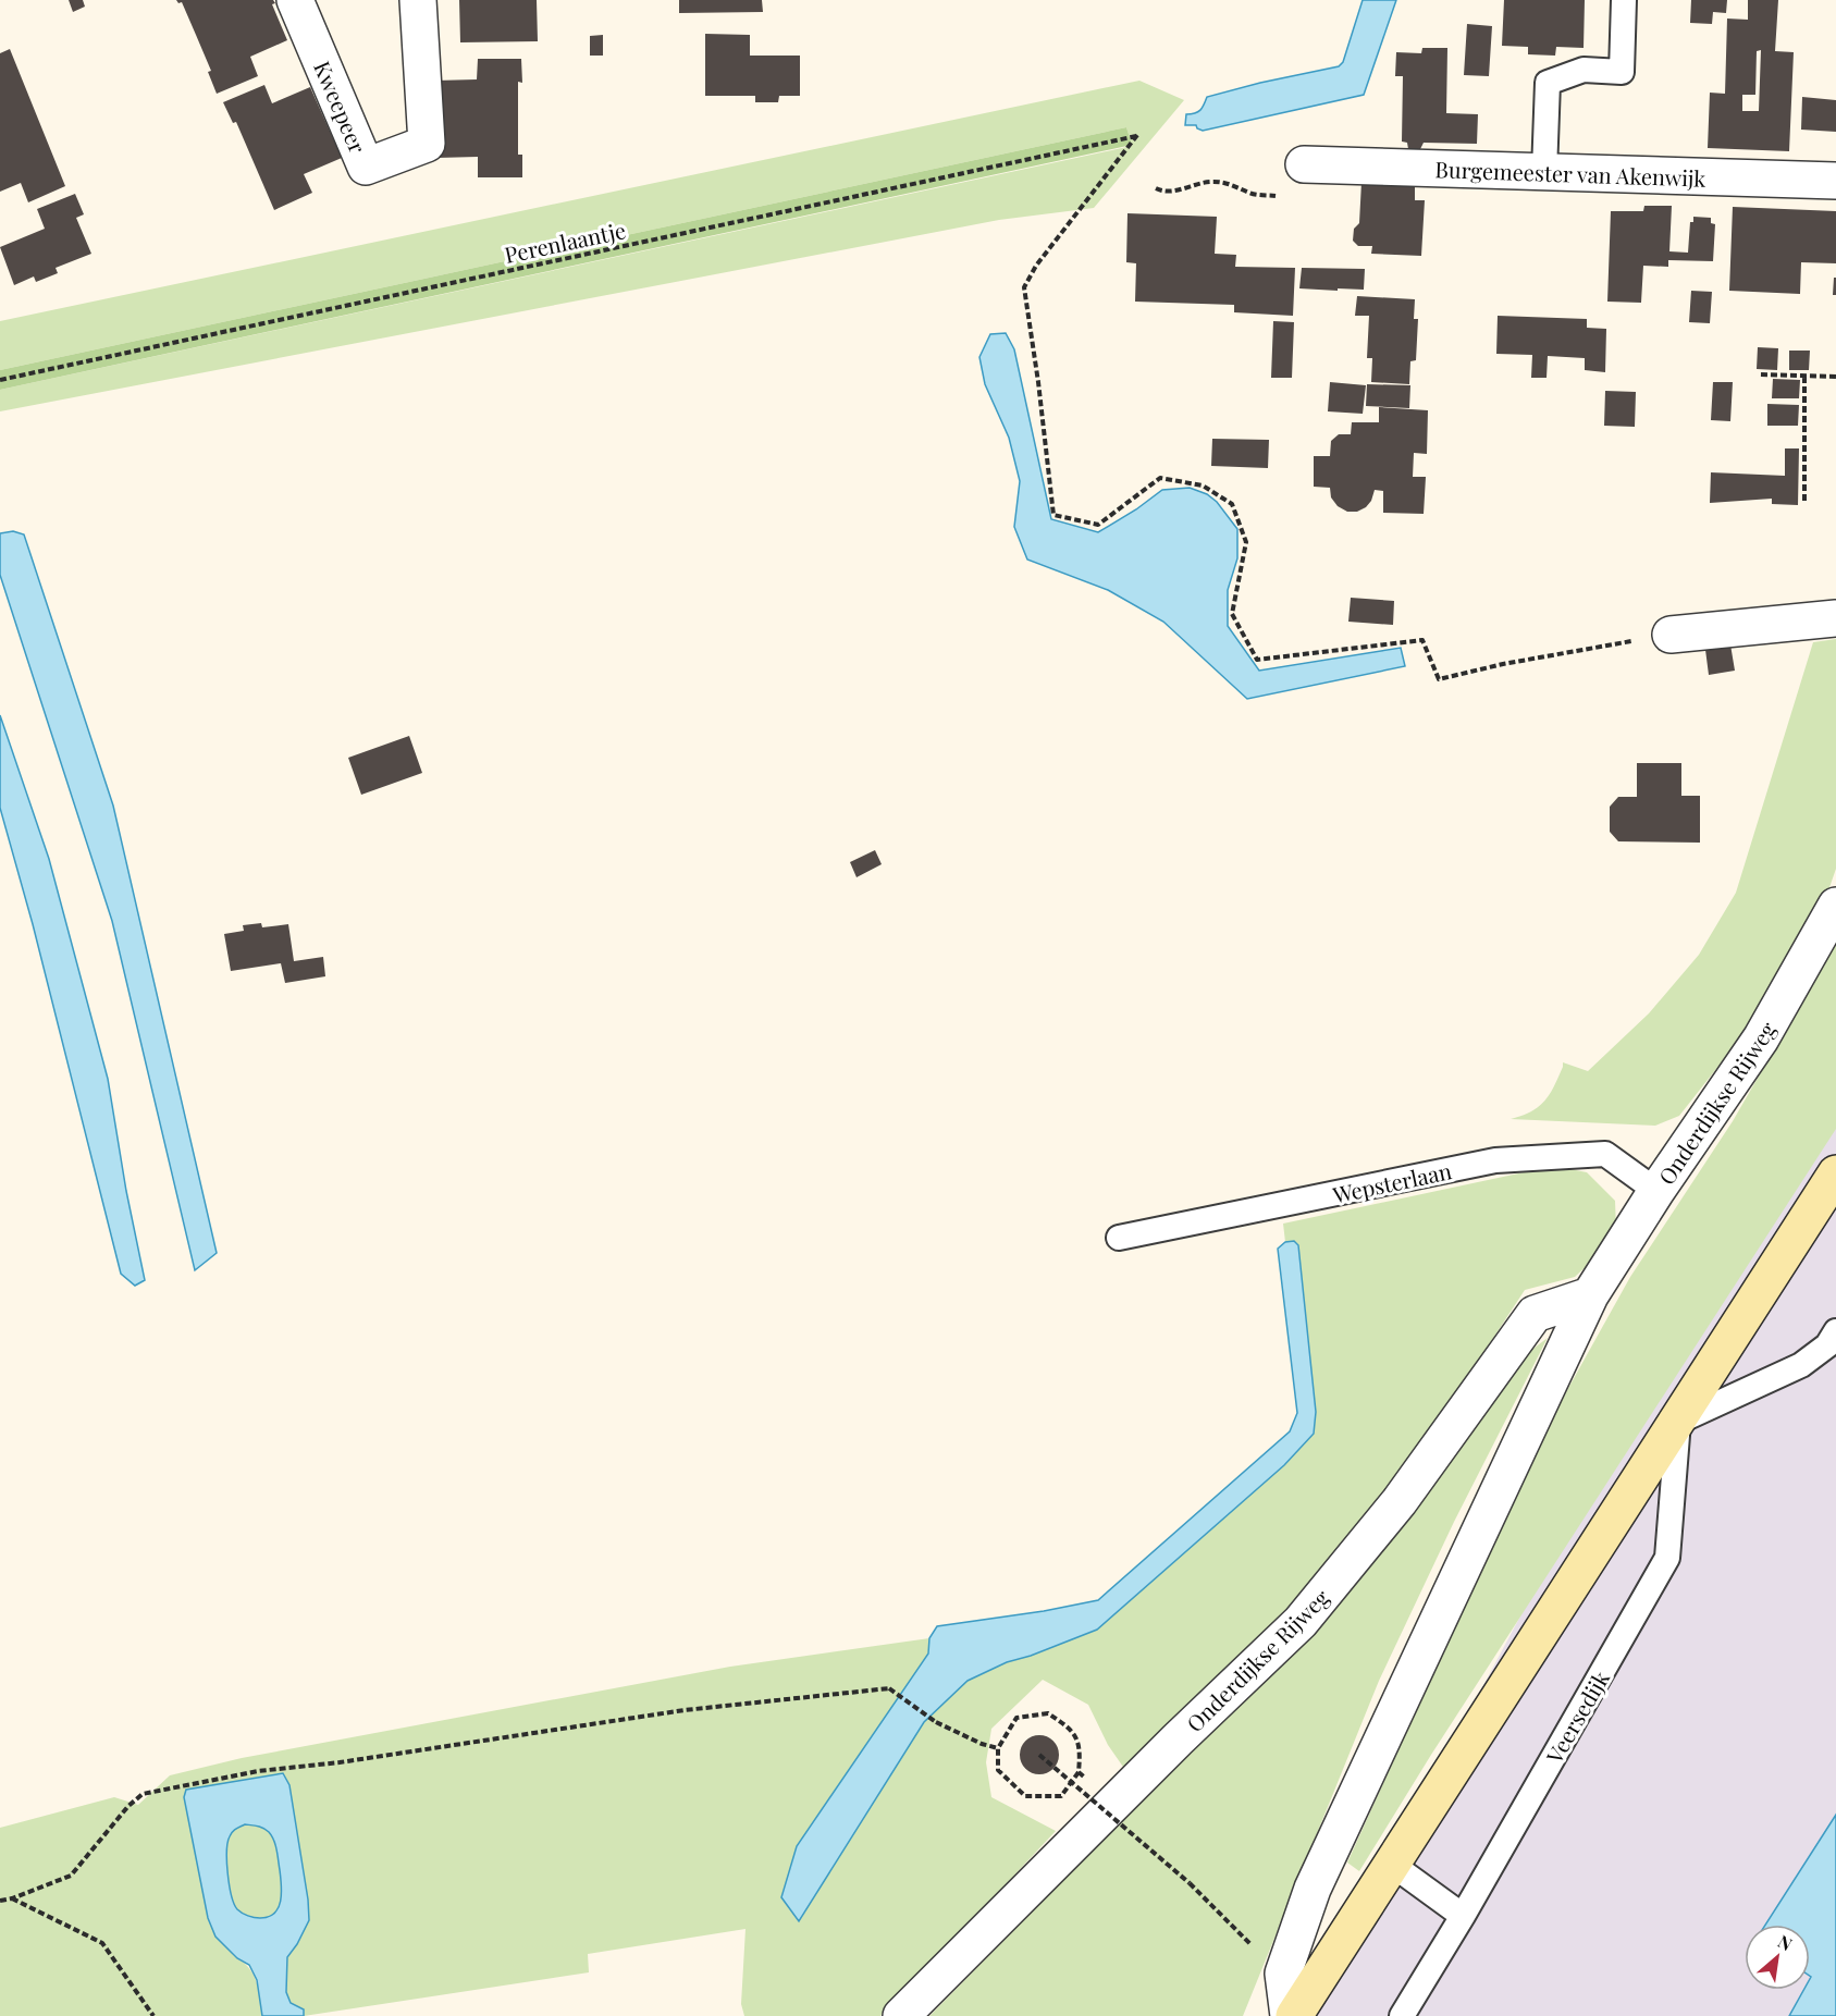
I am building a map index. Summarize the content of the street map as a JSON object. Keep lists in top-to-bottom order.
{
  "streets": {
    "main road": ["Veersedijk"],
    "street": ["Kweepeer", "Burgemeester van Akenwijk", "Onderdijkse Rijweg"],
    "lane": ["Wepsterlaan"],
    "path": ["Perenlaantje"]
  },
  "crossings": [
    ["Onderdijkse Rijweg", "Wepsterlaan"],
    ["Onderdijkse Rijweg", "Veersedijk"]
  ],
  "north": "top right"
}
